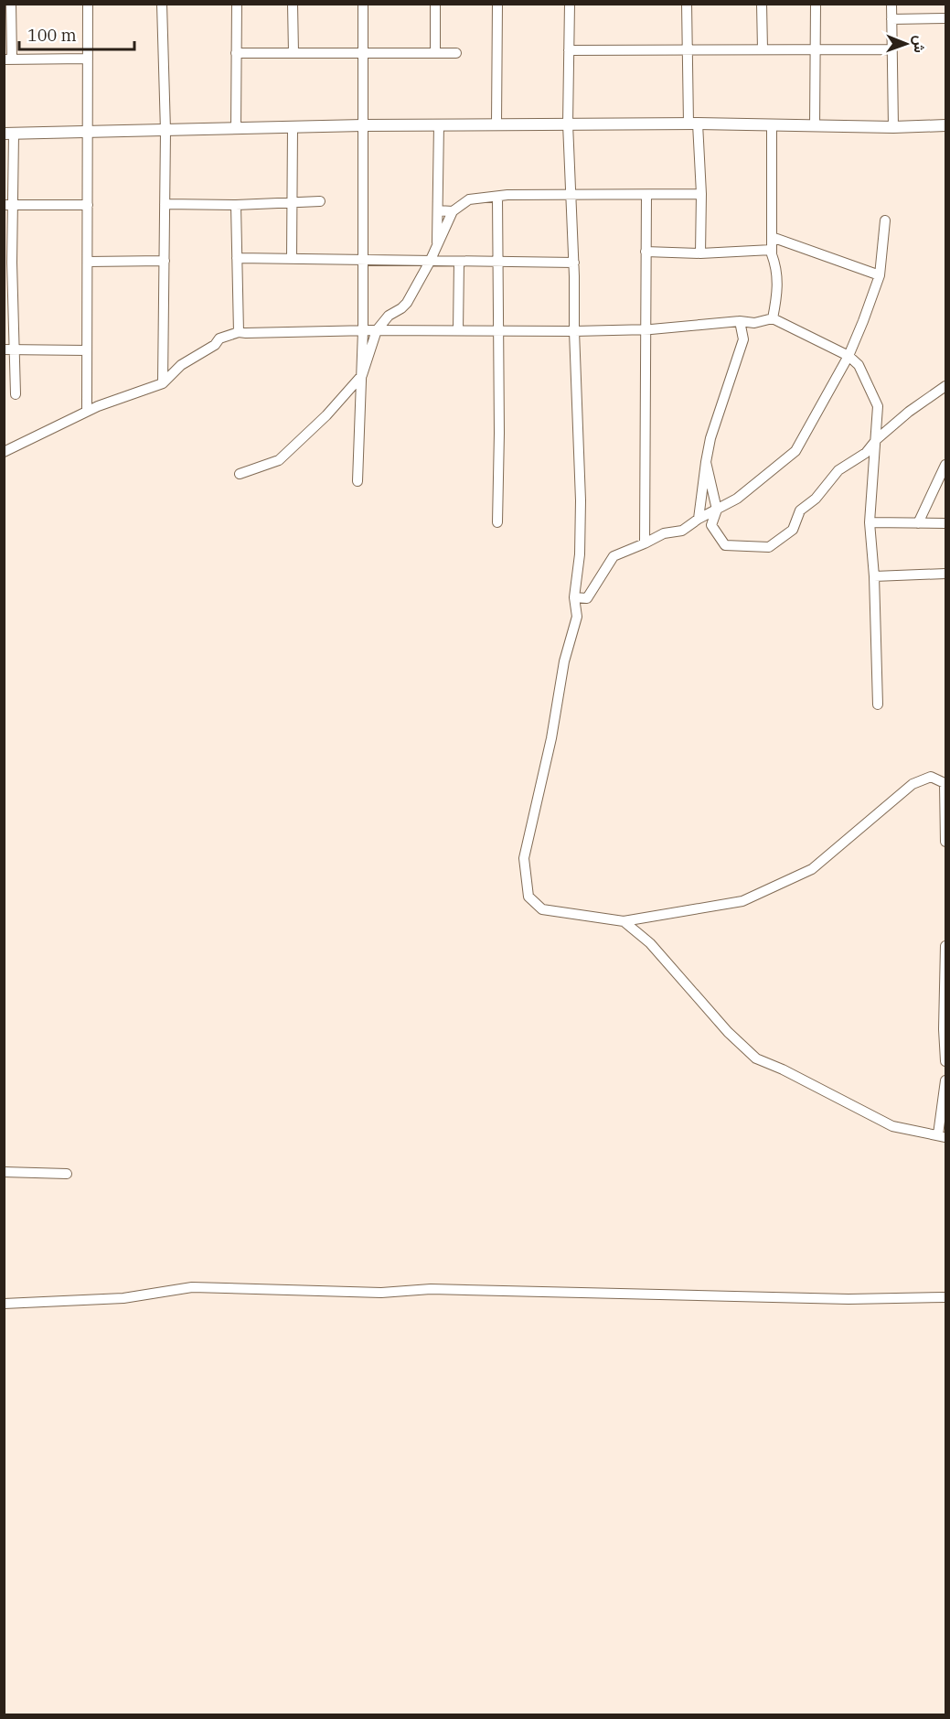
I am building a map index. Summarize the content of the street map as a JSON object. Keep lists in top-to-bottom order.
{
  "scale_bar": "100 m",
  "north": "right"
}
